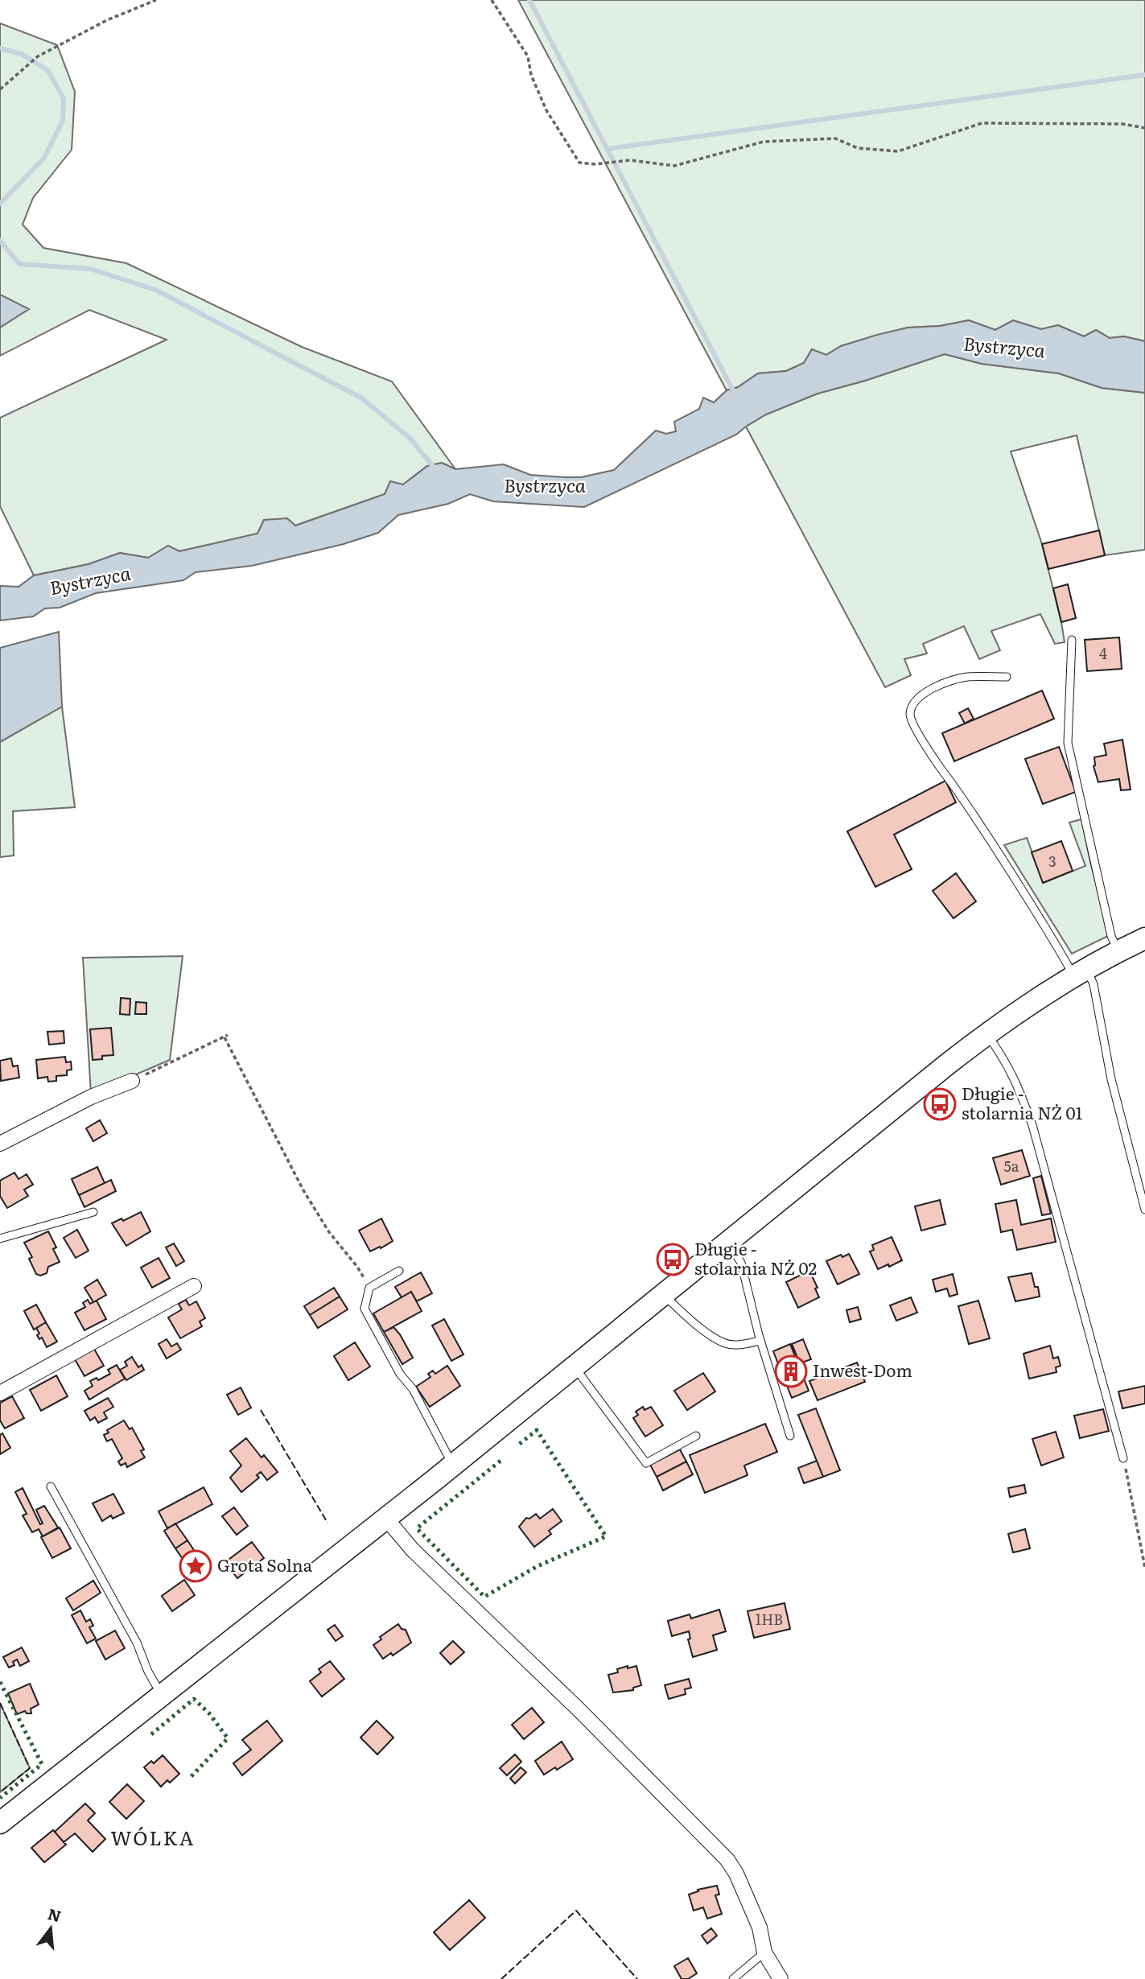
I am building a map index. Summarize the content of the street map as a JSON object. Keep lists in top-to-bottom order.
{
  "districts": ["WÓLKA"],
  "water": ["Bystrzyca"],
  "places": {
    "bus stop": ["Długie - stolarnia NŻ 01", "Długie - stolarnia NŻ 02"],
    "building": ["Inwest-Dom"],
    "place": ["Grota Solna"]
  },
  "house_numbers": [
    "4",
    "3",
    "5a",
    "1HB"
  ],
  "north": "top"
}
